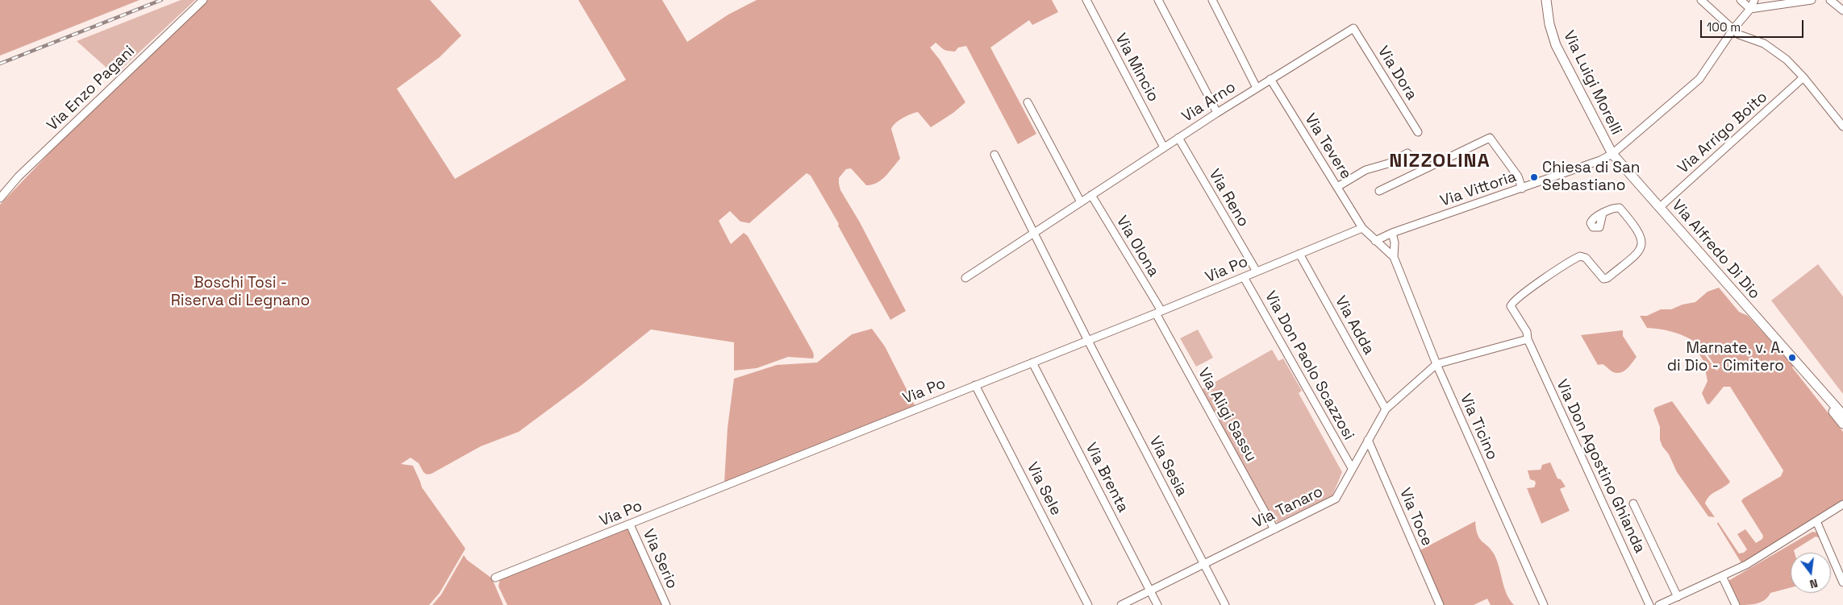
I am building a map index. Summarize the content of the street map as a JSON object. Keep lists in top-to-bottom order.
{
  "streets": {
    "main road": ["Via Luigi Morelli", "Via Alfredo Di Dio"],
    "street": [
      "Via Mincio",
      "Via Dora",
      "Via Enzo Pagani",
      "Via Arno",
      "Via Arrigo Boito",
      "Via Tevere",
      "Via Vittoria",
      "Via Reno",
      "Via Olona",
      "Via Po",
      "Via Adda",
      "Via Don Paolo Scazzosi",
      "Via Aligi Sassu",
      "Via Ticino",
      "Via Sesia",
      "Via Don Agostino Ghianda",
      "Via Brenta",
      "Via Sele",
      "Via Tanaro",
      "Via Toce",
      "Via Serio"
    ]
  },
  "crossings": [
    ["Via Mincio", "Via Arno"],
    ["Via Dora", "Via Arno"],
    ["Via Luigi Morelli", "Via Vittoria"],
    ["Via Luigi Morelli", "Via Alfredo Di Dio"],
    ["Via Arno", "Via Tevere"],
    ["Via Arno", "Via Reno"],
    ["Via Arno", "Via Olona"],
    ["Via Arno", "Via Sesia"],
    ["Via Arrigo Boito", "Via Alfredo Di Dio"],
    ["Via Tevere", "Via Vittoria"],
    ["Via Tevere", "Via Po"],
    ["Via Tevere", "Via Ticino"],
    ["Via Vittoria", "Via Alfredo Di Dio"],
    ["Via Reno", "Via Po"],
    ["Via Olona", "Via Po"],
    ["Via Olona", "Via Aligi Sassu"],
    ["Via Po", "Via Adda"],
    ["Via Po", "Via Don Paolo Scazzosi"],
    ["Via Po", "Via Aligi Sassu"],
    ["Via Po", "Via Sesia"],
    ["Via Po", "Via Brenta"],
    ["Via Po", "Via Sele"],
    ["Via Po", "Via Serio"],
    ["Via Adda", "Via Tanaro"],
    ["Via Don Paolo Scazzosi", "Via Tanaro"],
    ["Via Aligi Sassu", "Via Tanaro"],
    ["Via Ticino", "Via Tanaro"],
    ["Via Sesia", "Via Tanaro"],
    ["Via Brenta", "Via Tanaro"],
    ["Via Tanaro", "Via Toce"]
  ],
  "districts": ["NIZZOLINA"],
  "parks": ["Boschi Tosi - Riserva di Legnano"],
  "places": ["Chiesa di San Sebastiano", "Marnate, v. A. di Dio - Cimitero"],
  "scale_bar": "100 m",
  "north": "bottom"
}
